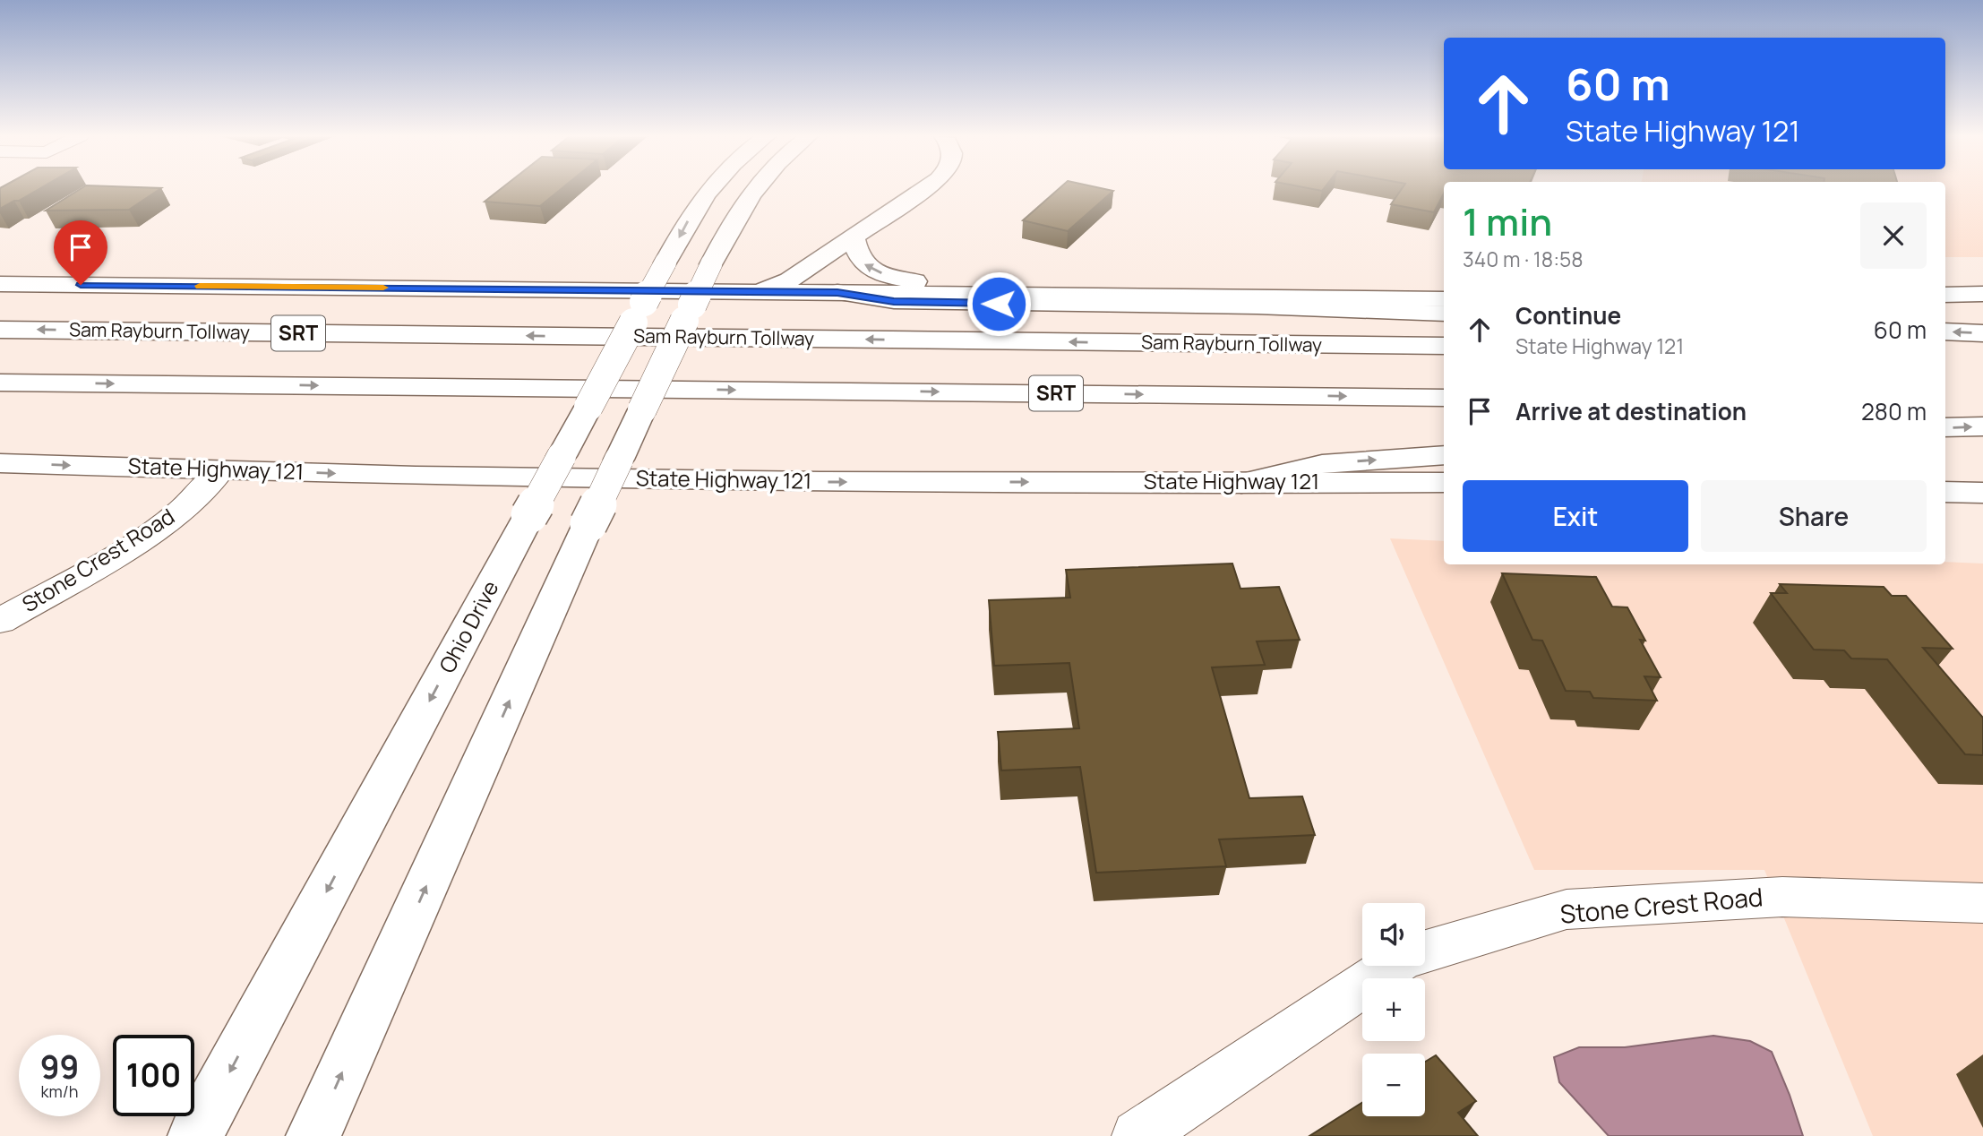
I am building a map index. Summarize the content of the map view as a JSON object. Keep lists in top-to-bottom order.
{
  "streets": {
    "main road": [
      "Sam Rayburn Tollway",
      "SRT",
      "State Highway 121",
      "Ohio Drive"
    ],
    "street": ["Stone Crest Road"]
  },
  "crossings": [
    ["State Highway 121", "Stone Crest Road"]
  ],
  "page": {
    "turn": ["60 m", "State Highway 121"],
    "heading": ["1 min", "340 m · 18:58"],
    "list": [
      {
        "name": "Continue",
        "note": "State Highway 121",
        "value": "60 m"
      },
      {
        "name": "Arrive at destination",
        "value": "280 m"
      }
    ],
    "buttons": ["Exit", "Share"],
    "map_buttons": ["+", "−"],
    "speed": "99 km/h",
    "limit": "100"
  }
}
